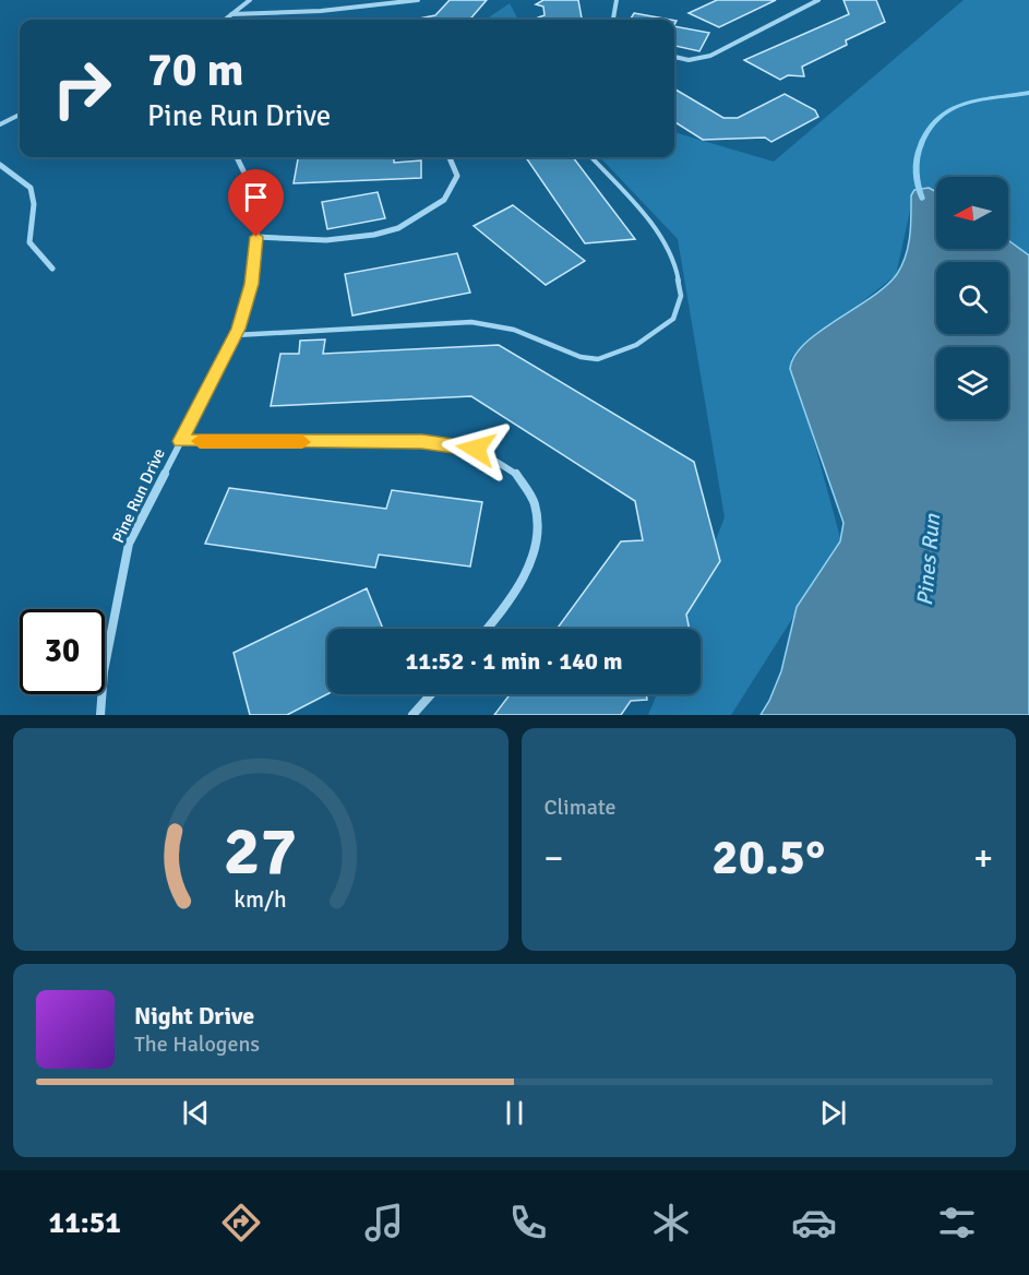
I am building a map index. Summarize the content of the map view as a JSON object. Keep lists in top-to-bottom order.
{
  "streets": {
    "street": ["Pine Run Drive"]
  },
  "water": ["Pines Run"],
  "north": "left",
  "page": {
    "turn": ["70 m", "Pine Run Drive"],
    "limit": "30",
    "trip": "11:52 · 1 min · 140 m",
    "tile": "Climate",
    "heat": ["−", "20.5°", "+"],
    "song": ["Night Drive", "The Halogens"],
    "tabs": "11:51",
    "gauge": ["27", "km/h"]
  }
}
